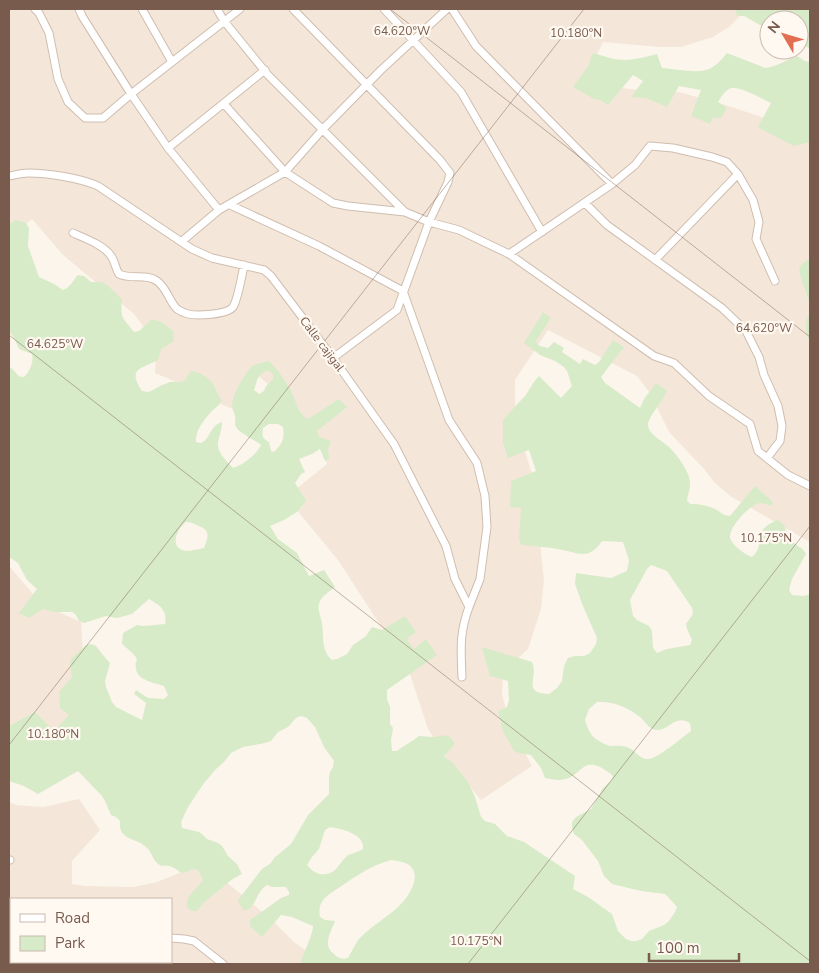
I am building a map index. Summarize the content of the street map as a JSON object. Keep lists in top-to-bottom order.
{
  "streets": {
    "street": ["Calle cajigal"]
  },
  "legend": ["Road", "Park"],
  "scale_bar": "100 m",
  "north": "top left",
  "coordinates": [
    "64.620°W",
    "10.180°N",
    "64.625°W",
    "10.175°N"
  ]
}
